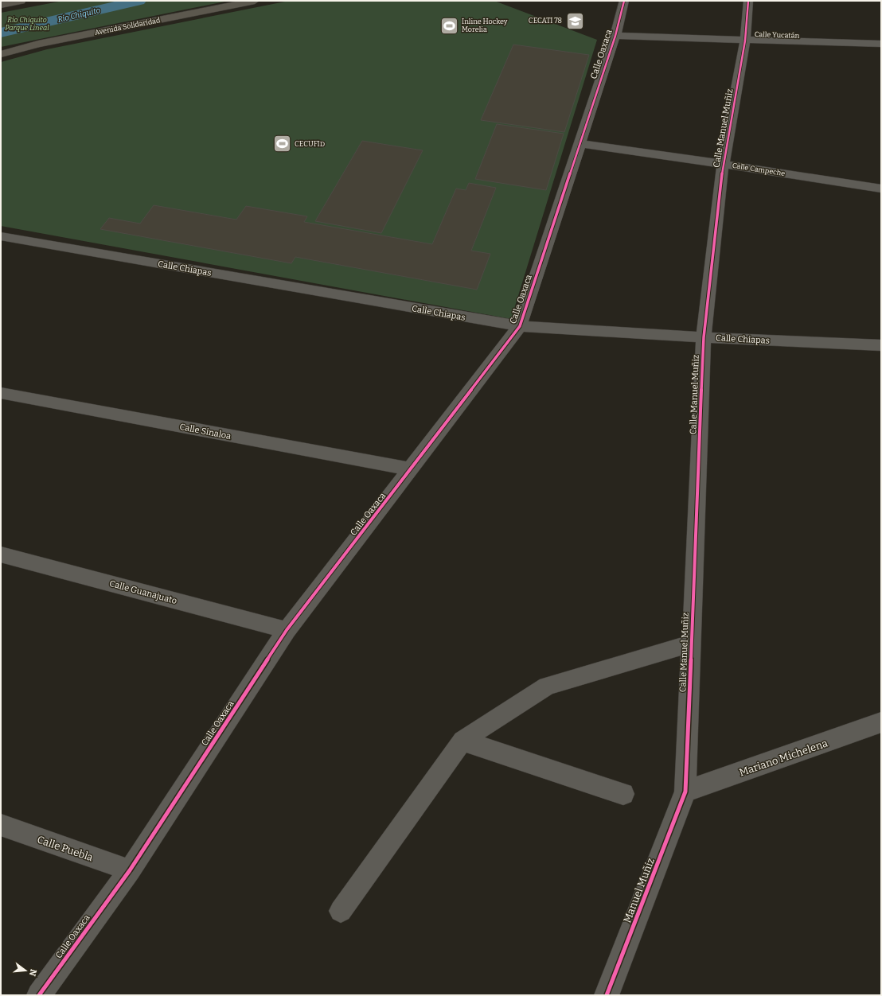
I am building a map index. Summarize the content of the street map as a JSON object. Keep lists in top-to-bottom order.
{
  "streets": {
    "main road": ["Avenida Solidaridad"],
    "street": [
      "Calle Yucatán",
      "Calle Oaxaca",
      "Calle Manuel Muñiz",
      "Calle Campeche",
      "Calle Chiapas",
      "Calle Sinaloa",
      "Calle Guanajuato",
      "Mariano Michelena",
      "Calle Puebla",
      "Manuel Muñiz"
    ]
  },
  "crossings": [
    ["Calle Yucatán", "Calle Oaxaca"],
    ["Calle Yucatán", "Calle Manuel Muñiz"],
    ["Calle Oaxaca", "Calle Campeche"],
    ["Calle Oaxaca", "Calle Chiapas"],
    ["Calle Oaxaca", "Calle Sinaloa"],
    ["Calle Oaxaca", "Calle Guanajuato"],
    ["Calle Oaxaca", "Calle Puebla"],
    ["Calle Manuel Muñiz", "Calle Campeche"],
    ["Calle Manuel Muñiz", "Calle Chiapas"],
    ["Calle Manuel Muñiz", "Mariano Michelena"],
    ["Calle Manuel Muñiz", "Manuel Muñiz"],
    ["Mariano Michelena", "Manuel Muñiz"]
  ],
  "water": ["Río Chiquito"],
  "parks": ["Río Chiquito Parque Lineal"],
  "places": {
    "school or university": ["CECATI 78"],
    "sports": ["Inline Hockey Morelia", "CECUFID"]
  },
  "north": "right"
}
